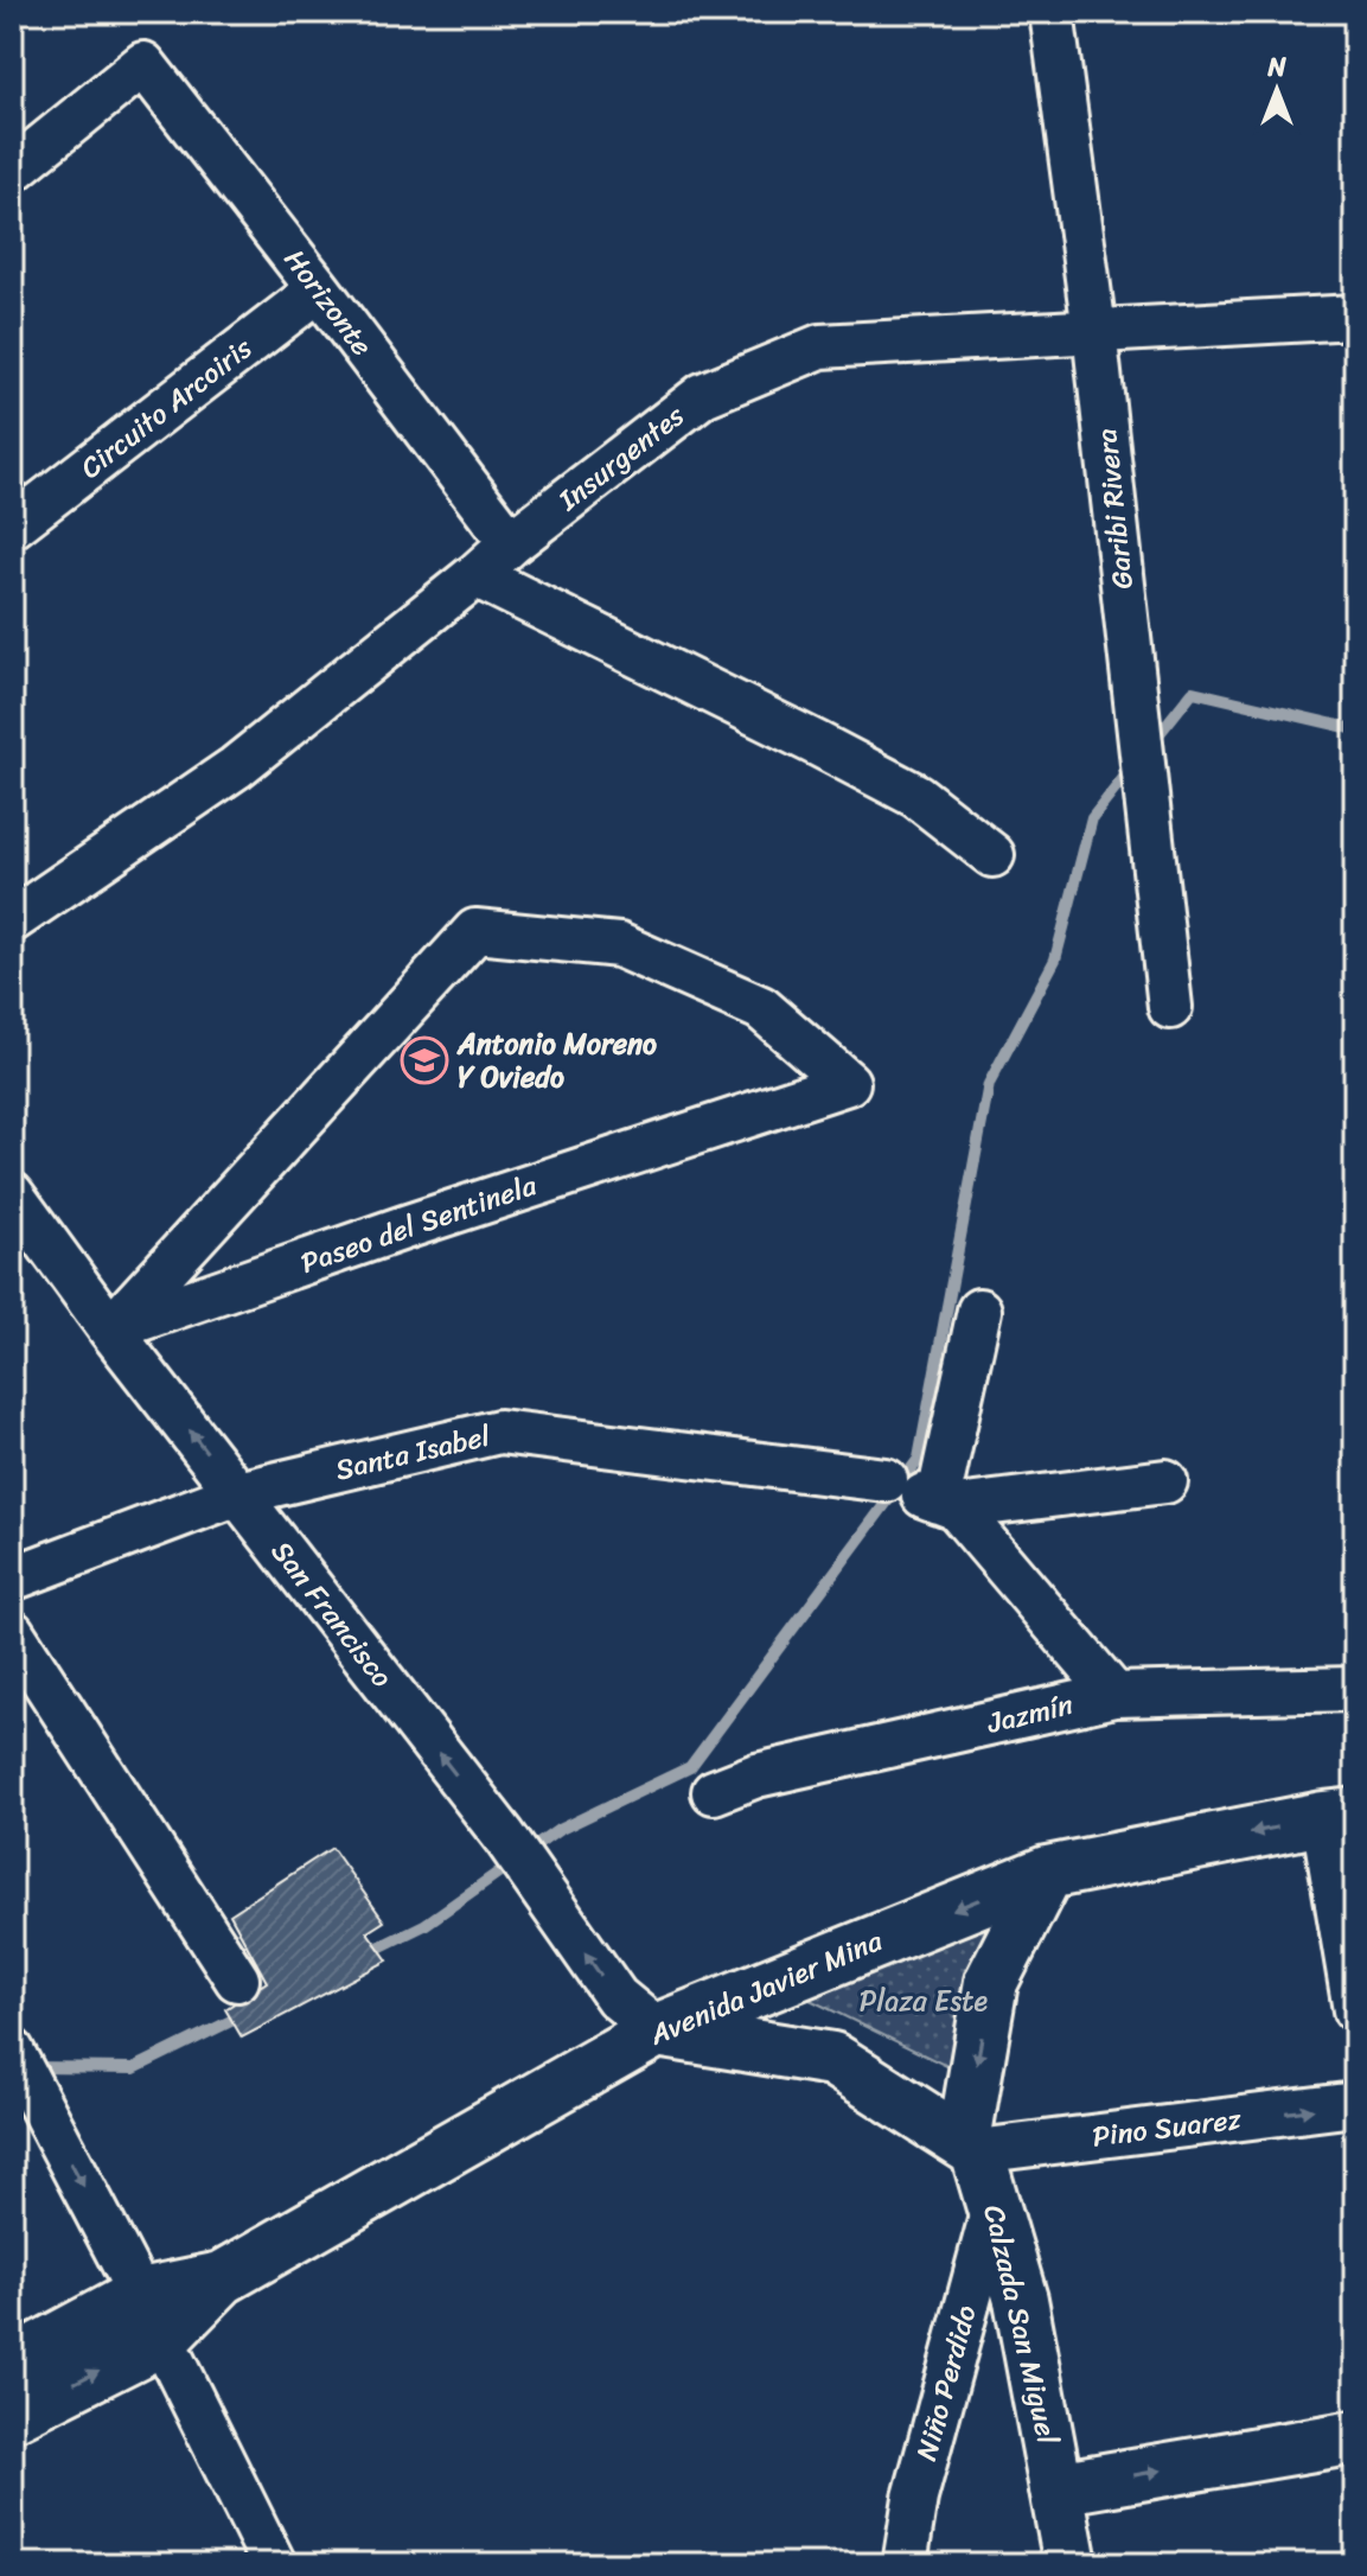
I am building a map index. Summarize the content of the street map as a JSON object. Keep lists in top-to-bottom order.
{
  "streets": {
    "main road": ["Avenida Javier Mina", "Calzada San Miguel"],
    "street": [
      "Horizonte",
      "Circuito Arcoiris",
      "Insurgentes",
      "Garibi Rivera",
      "Paseo del Sentinela",
      "Santa Isabel",
      "San Francisco",
      "Jazmín",
      "Pino Suarez",
      "Niño Perdido"
    ]
  },
  "crossings": [
    ["Horizonte", "Circuito Arcoiris"],
    ["Horizonte", "Insurgentes"],
    ["Insurgentes", "Garibi Rivera"],
    ["Paseo del Sentinela", "San Francisco"],
    ["Santa Isabel", "San Francisco"],
    ["San Francisco", "Avenida Javier Mina"],
    ["Pino Suarez", "Calzada San Miguel"],
    ["Calzada San Miguel", "Niño Perdido"]
  ],
  "one_way": ["Pino Suarez"],
  "parks": ["Plaza Este"],
  "places": {
    "school or university": ["Antonio Moreno Y Oviedo"]
  },
  "north": "top"
}
